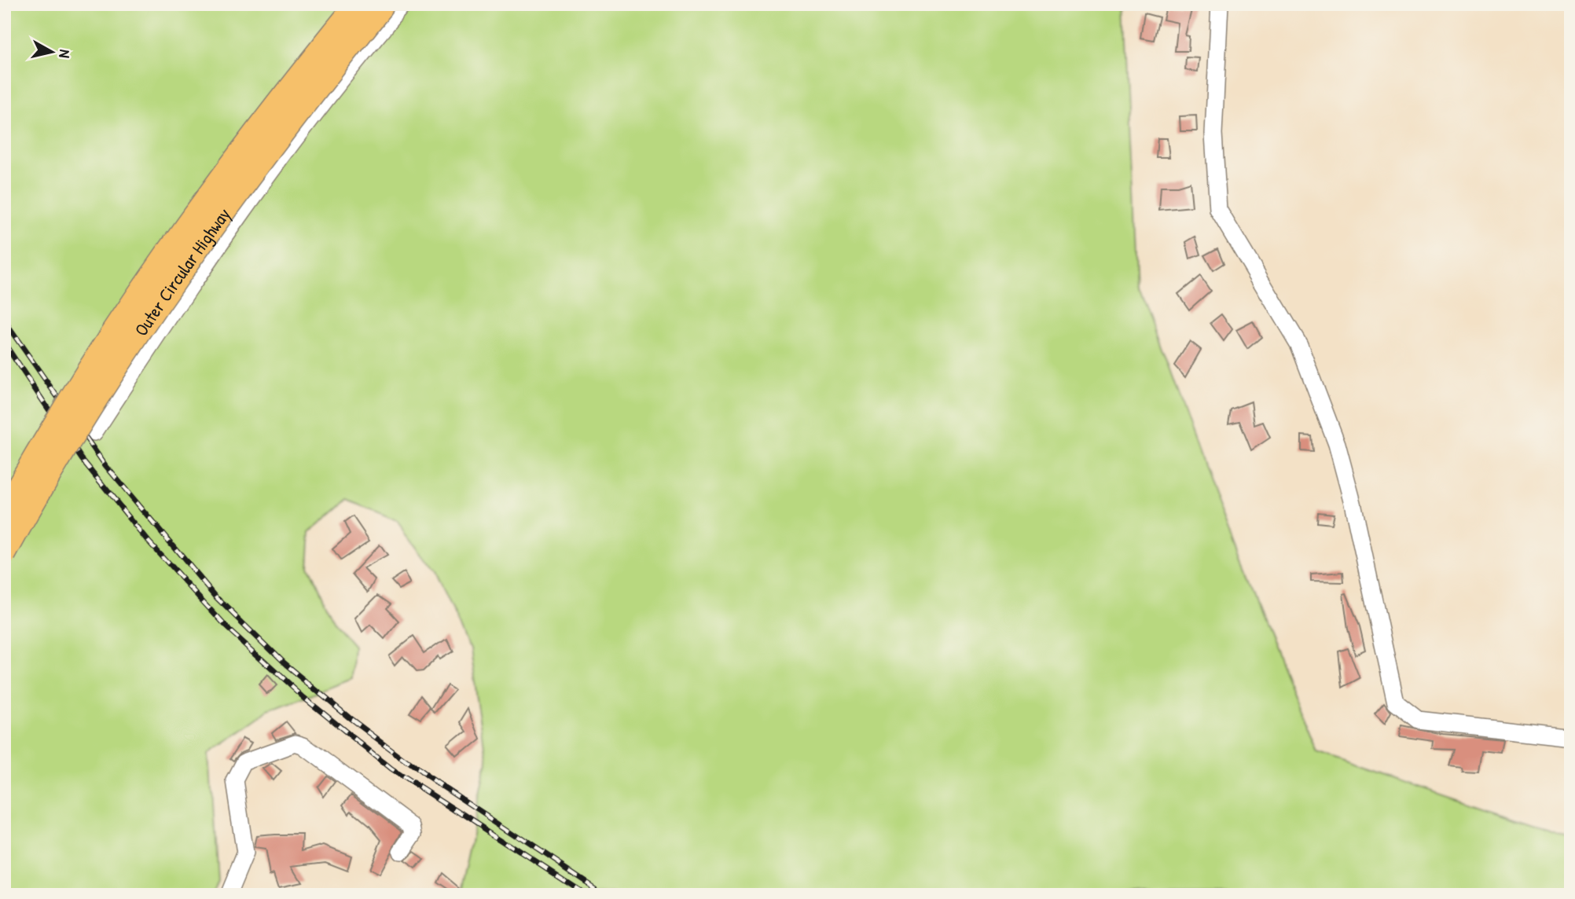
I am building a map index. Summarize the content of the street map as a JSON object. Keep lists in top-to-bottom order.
{
  "streets": {
    "highway": ["Outer Circular Highway"]
  },
  "north": "right"
}
